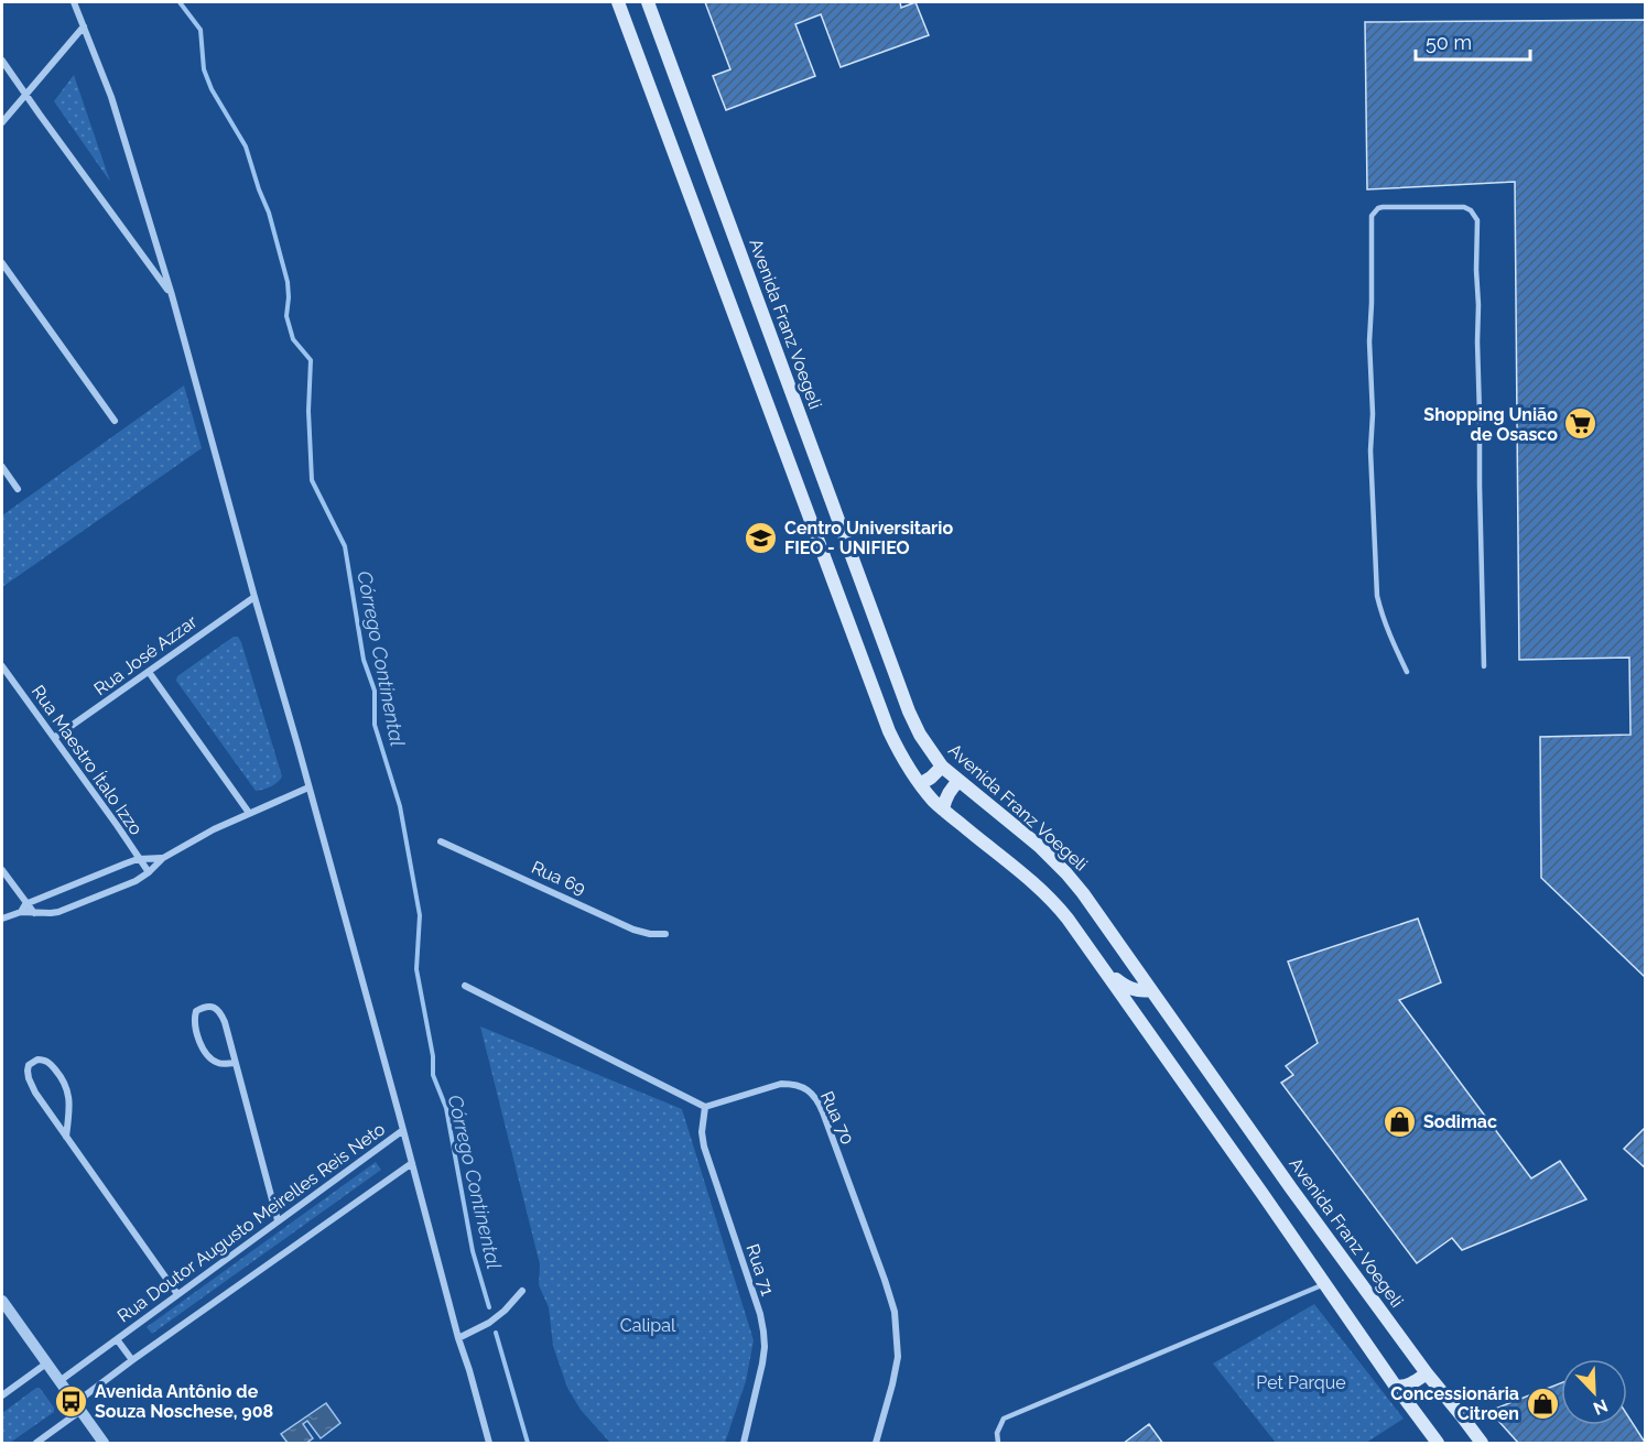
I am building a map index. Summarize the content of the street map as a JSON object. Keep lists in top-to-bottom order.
{
  "streets": {
    "main road": ["Avenida Franz Voegeli"],
    "street": [
      "Rua José Azzar",
      "Rua Maestro Ítalo Izzo",
      "Rua 69",
      "Rua 70",
      "Rua Doutor Augusto Meirelles Reis Neto",
      "Rua 71"
    ]
  },
  "crossings": [
    ["Rua José Azzar", "Rua Maestro Ítalo Izzo"],
    ["Rua 70", "Rua 71"]
  ],
  "water": ["Córrego Continental"],
  "parks": ["Calipal", "Pet Parque"],
  "places": {
    "supermarket": ["Shopping União de Osasco"],
    "school or university": ["Centro Universitario FIEO - UNIFIEO"],
    "shop": ["Sodimac", "Concessionária Citroen"],
    "bus stop": ["Avenida Antônio de Souza Noschese, 908"]
  },
  "scale_bar": "50 m",
  "north": "bottom right"
}
